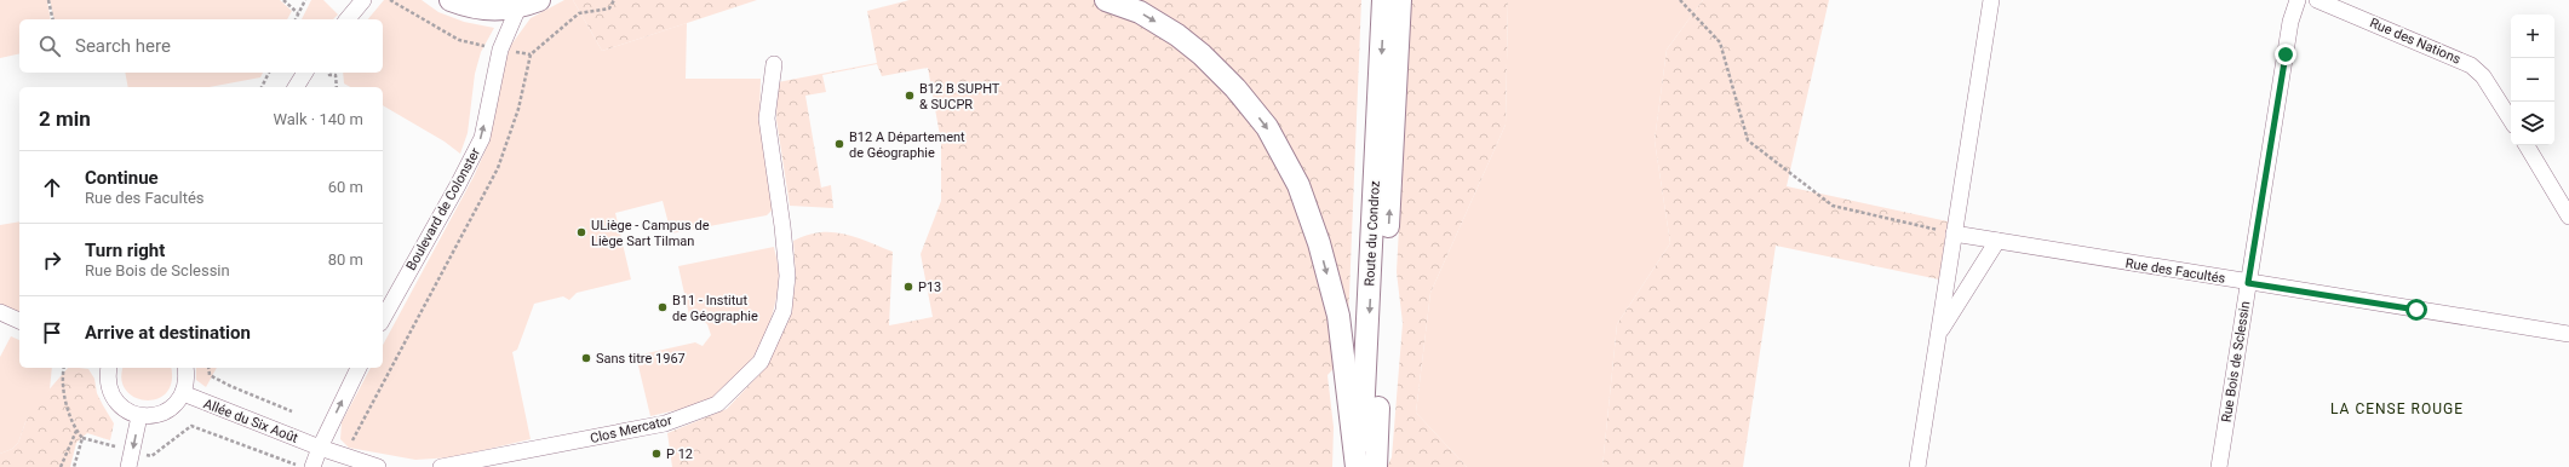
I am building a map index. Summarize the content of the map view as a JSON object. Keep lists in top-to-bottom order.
{
  "streets": {
    "main road": ["Route du Condroz"],
    "street": [
      "Rue des Nations",
      "Boulevard de Colonster",
      "Rue des Facultés",
      "Rue Bois de Sclessin",
      "Allée du Six Août",
      "Clos Mercator"
    ]
  },
  "crossings": [
    ["Rue des Facultés", "Rue Bois de Sclessin"]
  ],
  "one_way": ["Boulevard de Colonster"],
  "districts": ["LA CENSE ROUGE"],
  "places": [
    "B12 B SUPHT & SUCPR",
    "B12 A Département de Géographie",
    "ULiège - Campus de Liège Sart Tilman",
    "P13",
    "B11 - Institut de Géographie",
    "Sans titre 1967",
    "P 12"
  ],
  "page": {
    "map_buttons": ["+", "−"],
    "search": "Search here",
    "heading": ["2 min", "Walk · 140 m"],
    "list": [
      ["Continue", "Rue des Facultés", "60 m"],
      ["Turn right", "Rue Bois de Sclessin", "80 m"],
      "Arrive at destination"
    ]
  }
}
